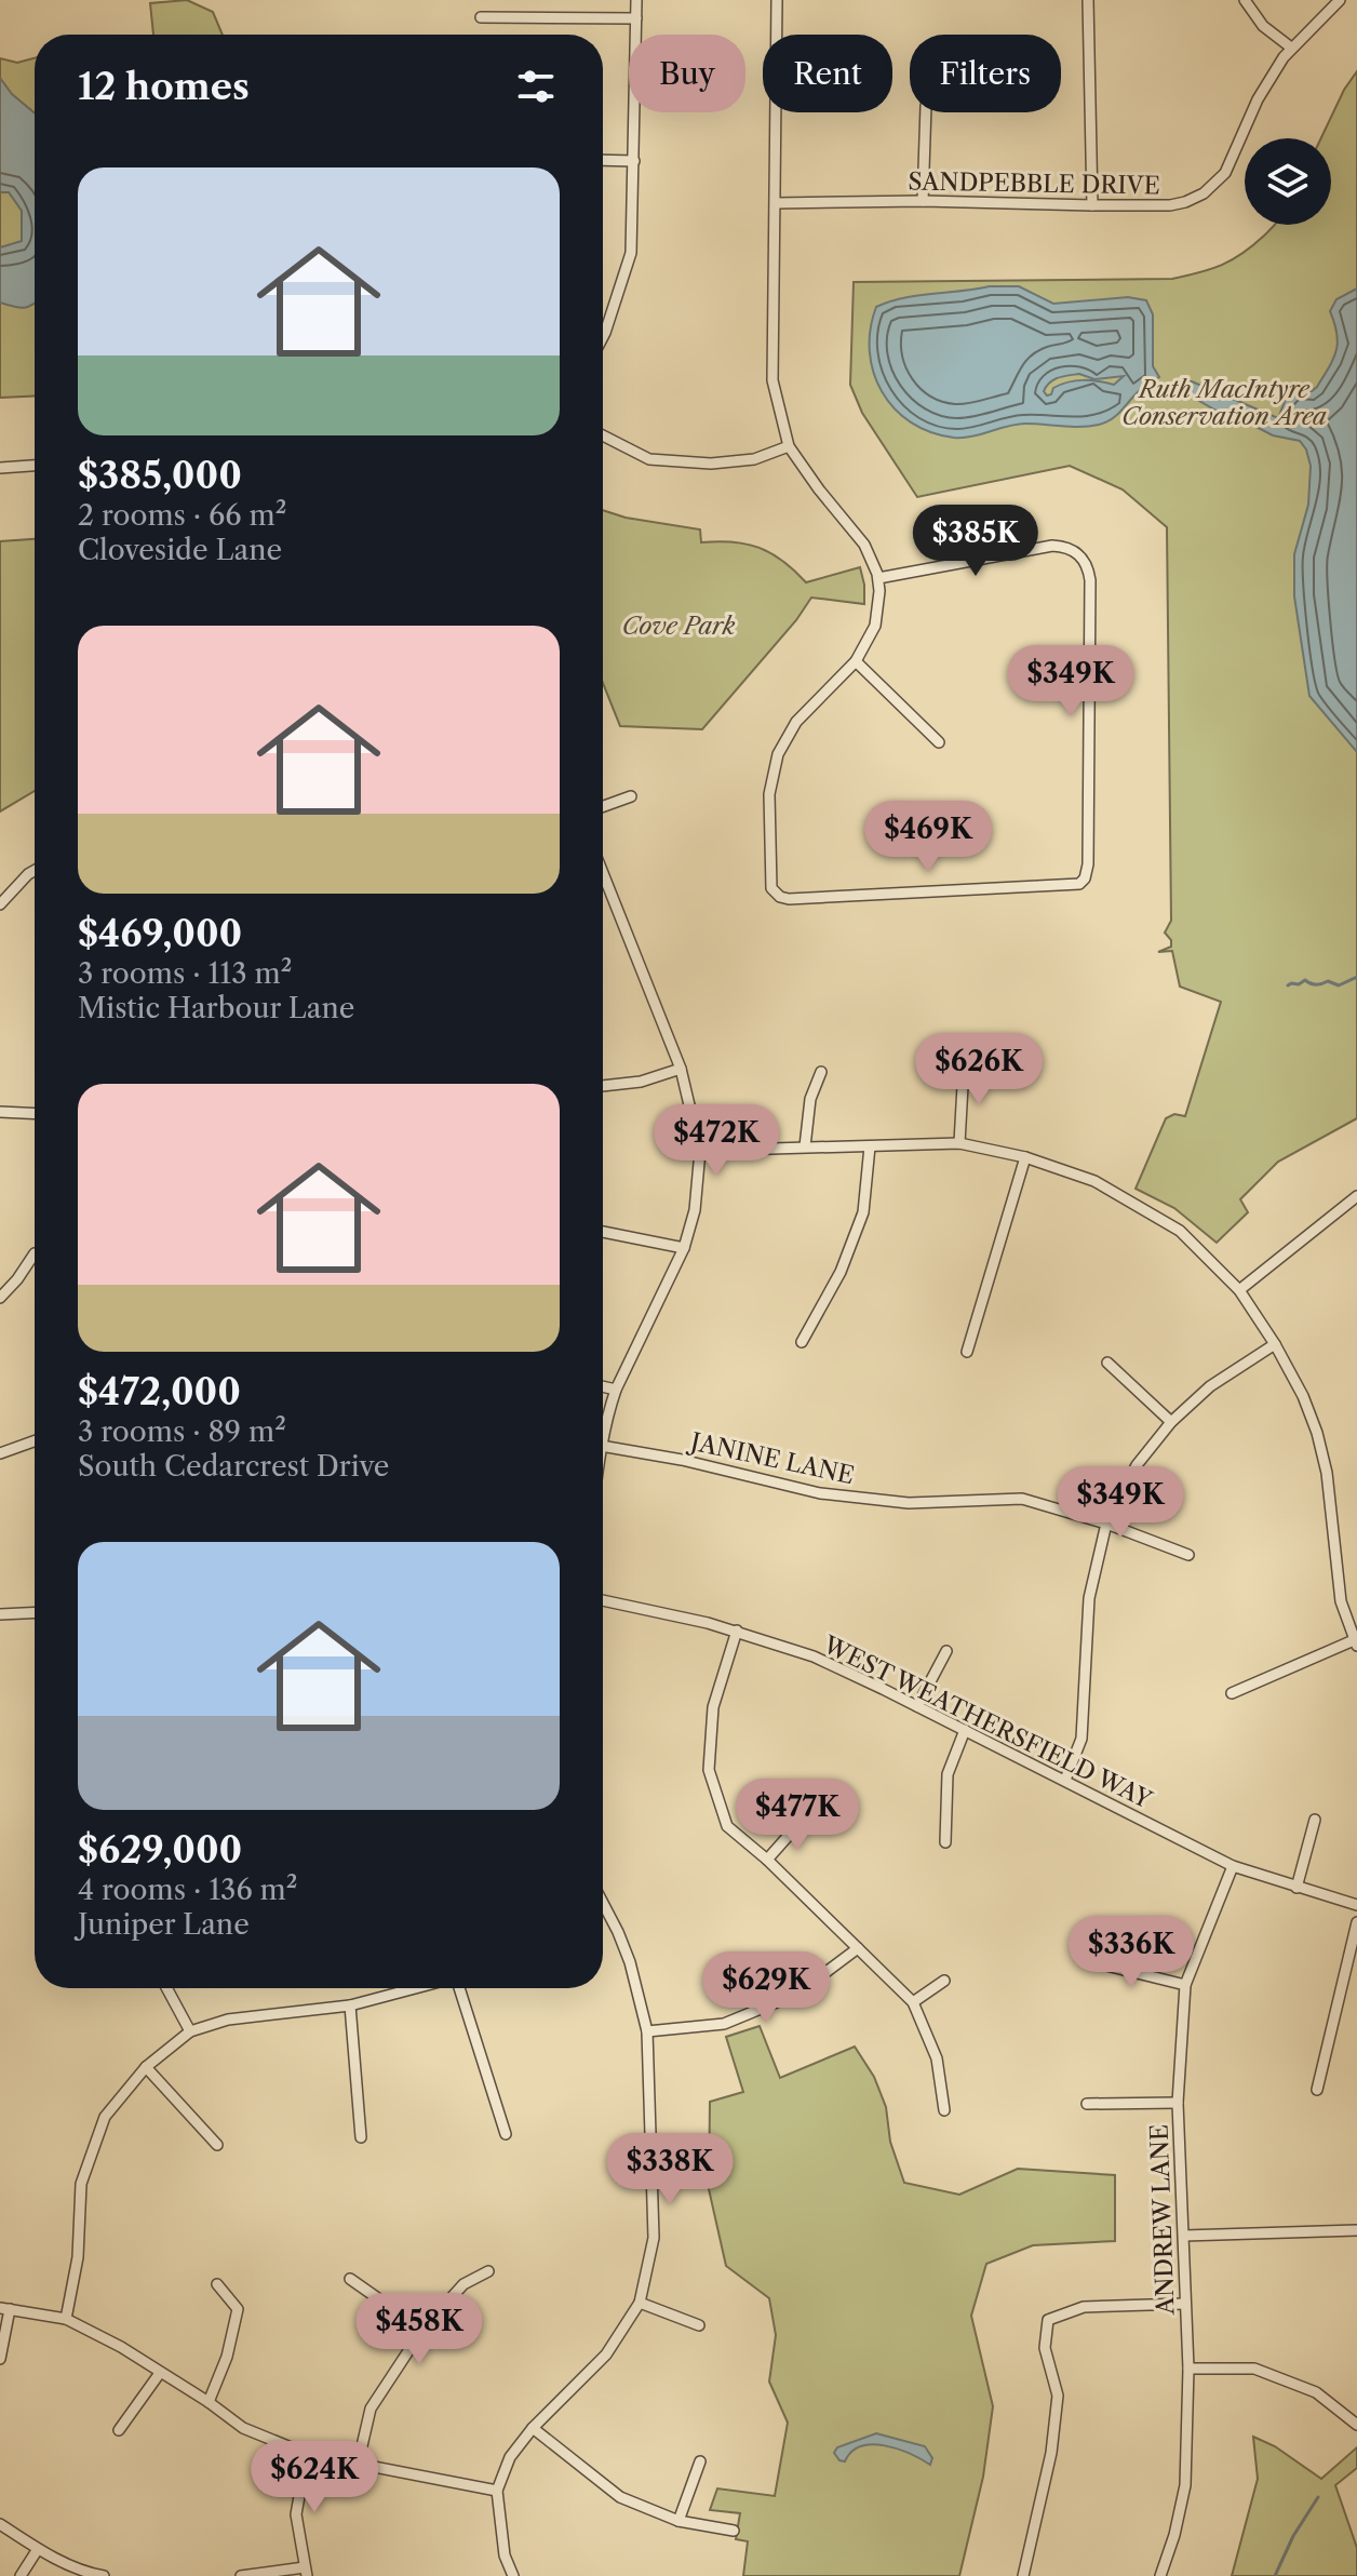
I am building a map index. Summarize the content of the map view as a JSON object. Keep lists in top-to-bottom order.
{
  "streets": {
    "street": [
      "SANDPEBBLE DRIVE",
      "JANINE LANE",
      "WEST WEATHERSFIELD WAY",
      "ANDREW LANE"
    ]
  },
  "crossings": [
    ["WEST WEATHERSFIELD WAY", "ANDREW LANE"]
  ],
  "parks": ["Ruth MacIntyre Conservation Area", "Cove Park"],
  "page": {
    "chip": ["Buy", "Rent", "Filters"],
    "heading": "12 homes",
    "list": [
      {
        "name": "$385,000",
        "note": "2 rooms · 66 m² · Cloveside Lane"
      },
      {
        "name": "$469,000",
        "note": "3 rooms · 113 m² · Mistic Harbour Lane"
      },
      {
        "name": "$472,000",
        "note": "3 rooms · 89 m² · South Cedarcrest Drive"
      },
      {
        "name": "$629,000",
        "note": "4 rooms · 136 m² · Juniper Lane"
      }
    ],
    "price": [
      "$385K",
      "$349K",
      "$469K",
      "$626K",
      "$472K",
      "$349K",
      "$477K",
      "$336K",
      "$629K",
      "$338K",
      "$458K",
      "$624K"
    ]
  }
}
